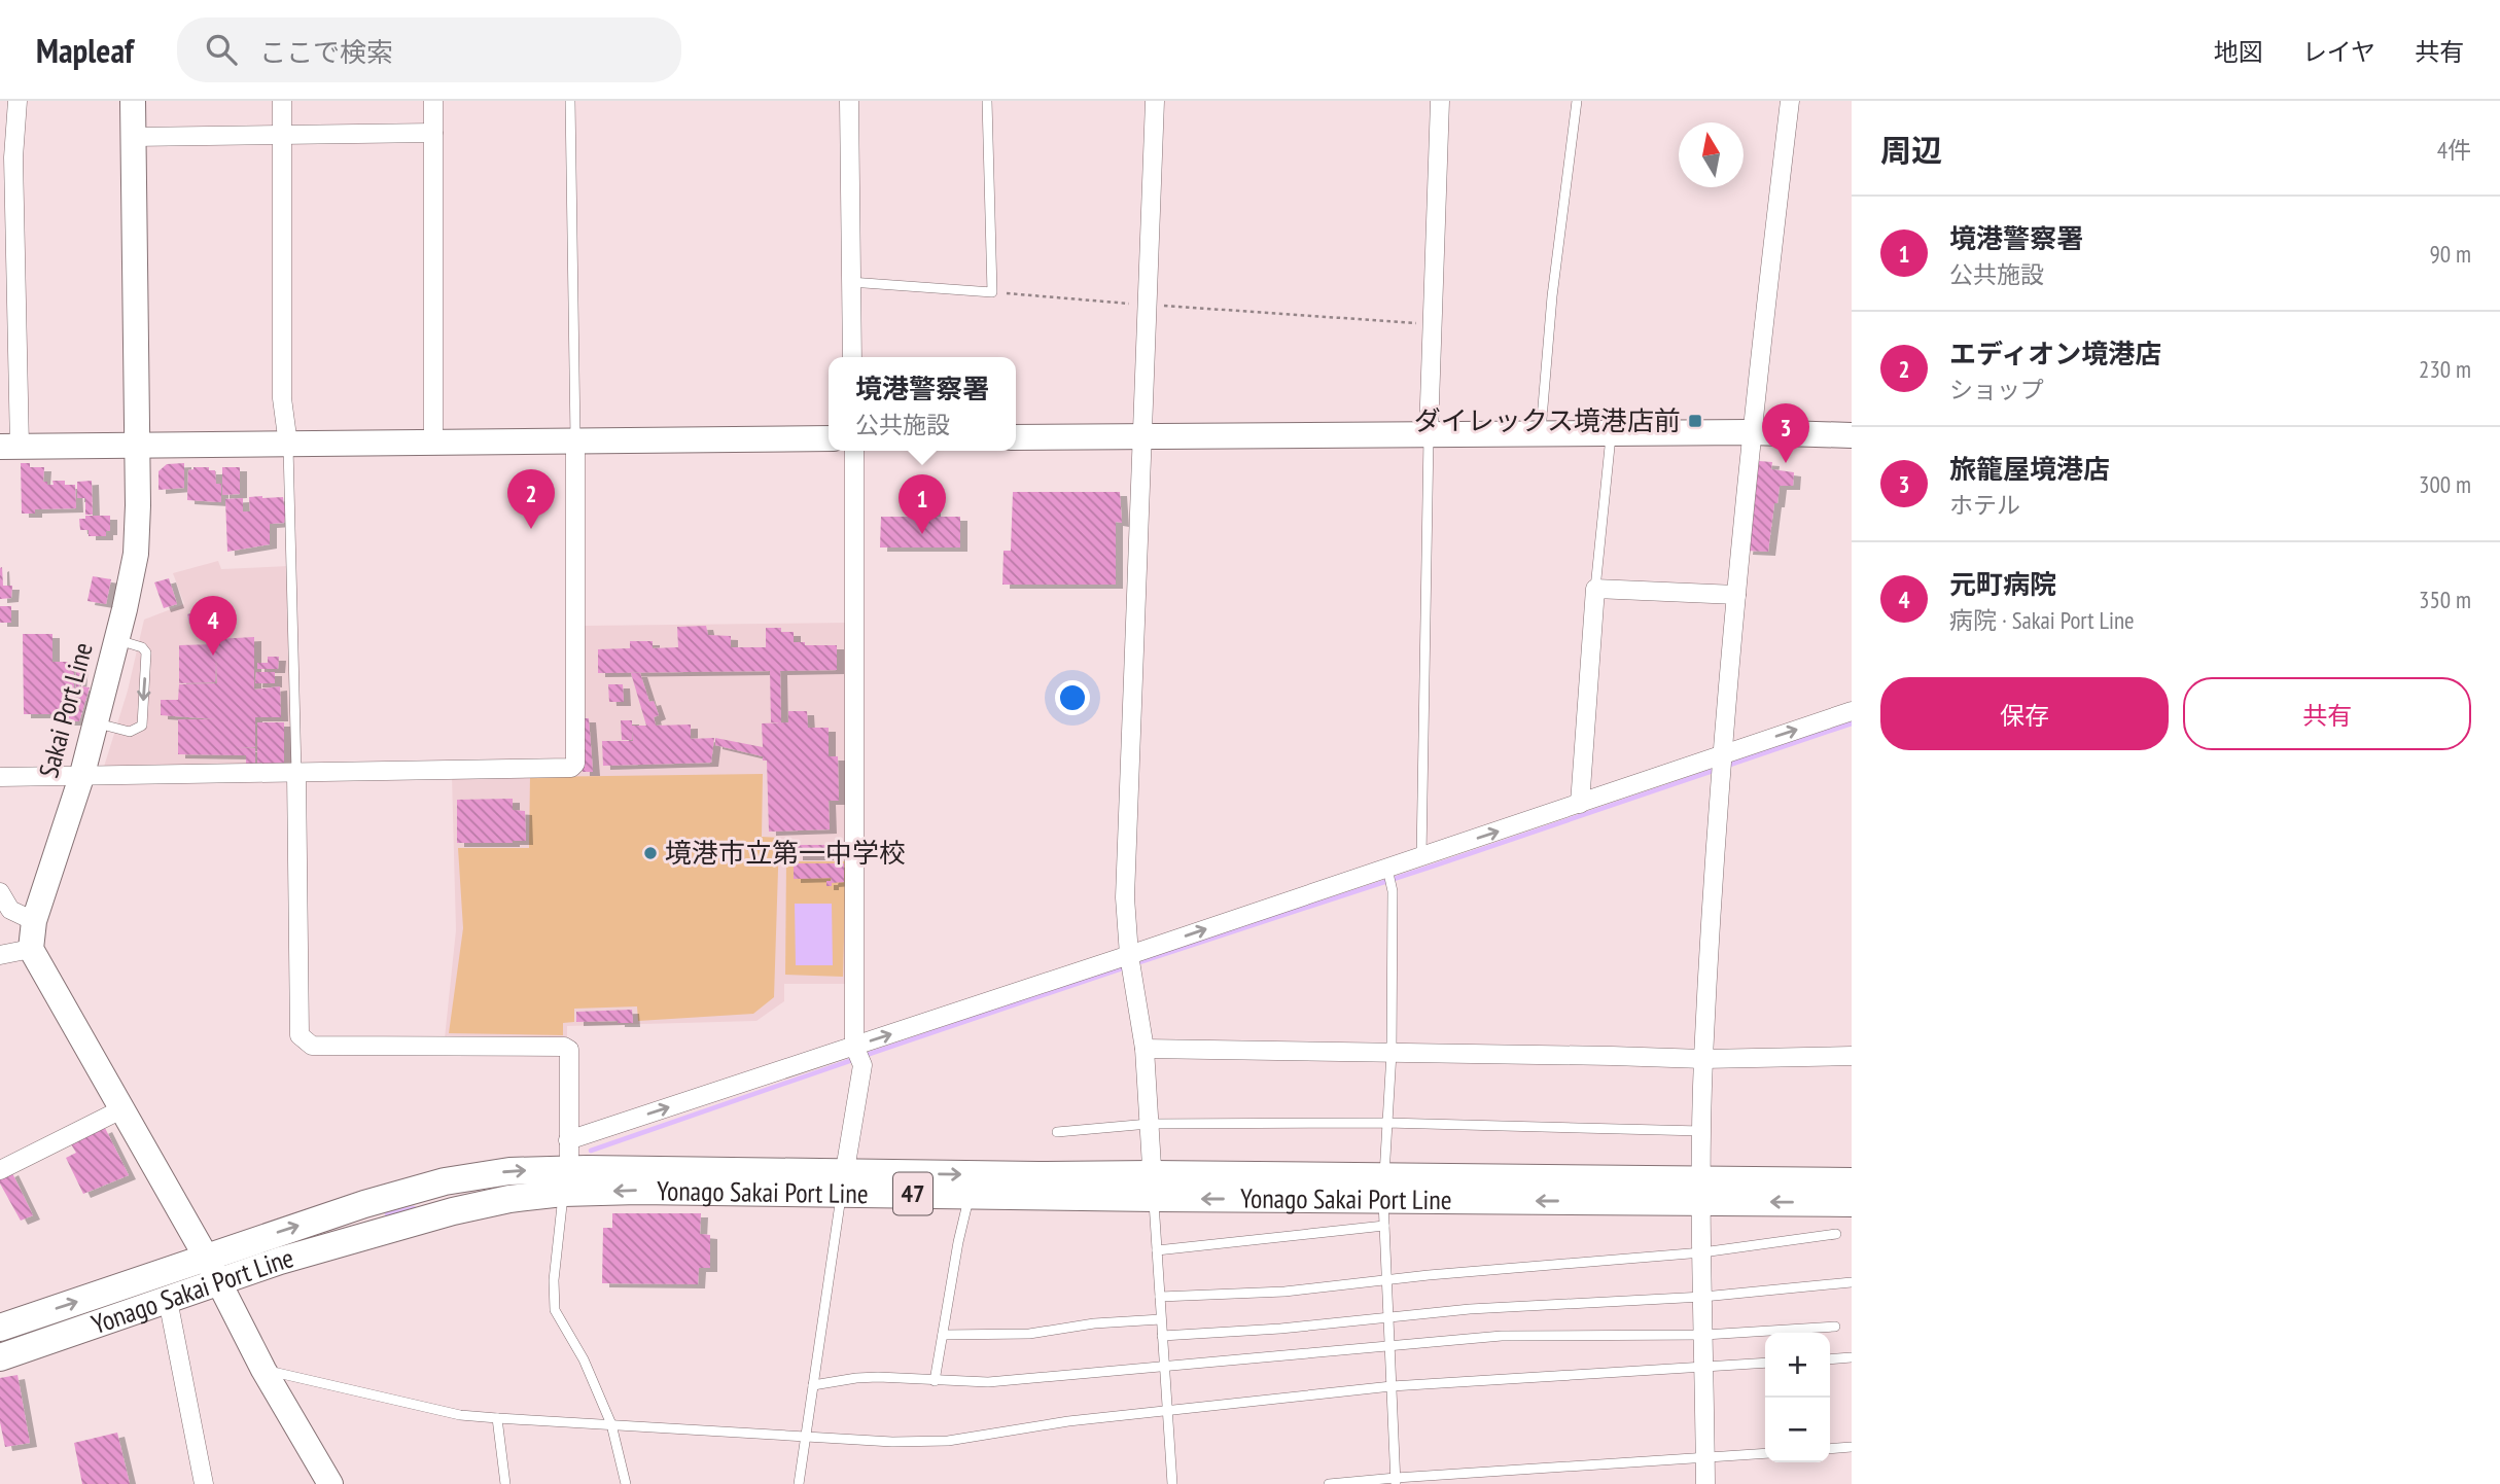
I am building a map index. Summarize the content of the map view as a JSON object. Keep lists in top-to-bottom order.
{
  "streets": {
    "main road": ["Yonago Sakai Port Line", "47"],
    "street": ["Sakai Port Line"]
  },
  "places": {
    "transit": ["ダイレックス境港店前"],
    "other": ["境港市立第一中学校"]
  },
  "north": "top",
  "page": {
    "header": "Mapleaf",
    "search": "ここで検索",
    "nav": ["地図", "レイヤ", "共有"],
    "heading": ["周辺", "4件"],
    "list": [
      {
        "mark": "1",
        "name": "境港警察署",
        "note": "公共施設",
        "value": "90 m"
      },
      {
        "mark": "2",
        "name": "エディオン境港店",
        "note": "ショップ",
        "value": "230 m"
      },
      {
        "mark": "3",
        "name": "旅籠屋境港店",
        "note": "ホテル",
        "value": "300 m"
      },
      {
        "mark": "4",
        "name": "元町病院",
        "note": "病院 · Sakai Port Line",
        "value": "350 m"
      }
    ],
    "popup": ["境港警察署", "公共施設"],
    "pins": [
      "3",
      "2",
      "1",
      "4"
    ],
    "buttons": ["保存", "共有"],
    "map_buttons": ["+", "−"]
  }
}
